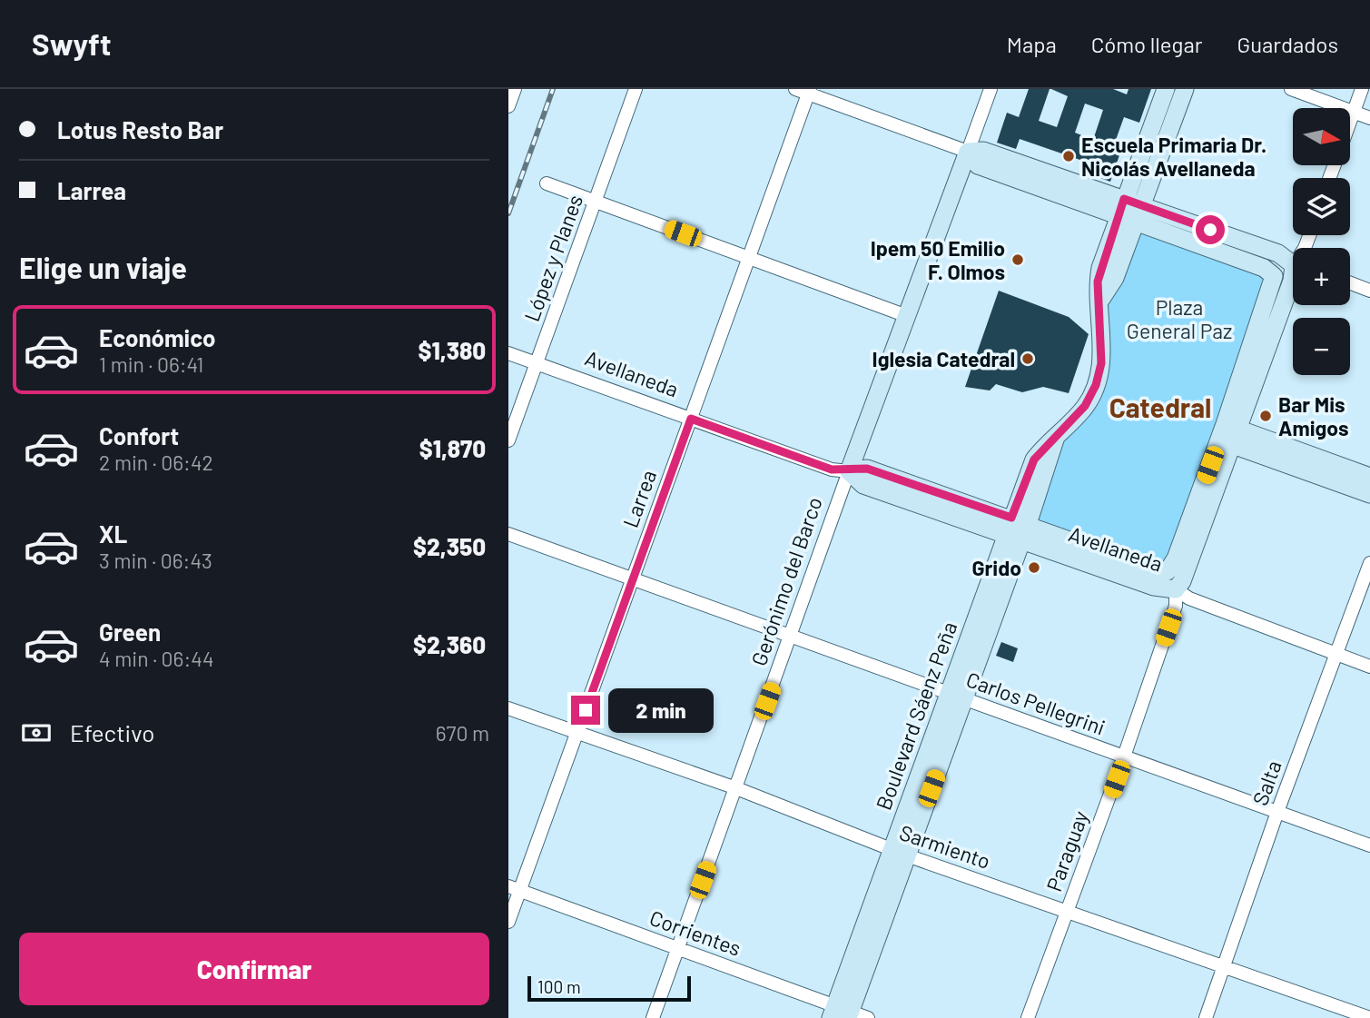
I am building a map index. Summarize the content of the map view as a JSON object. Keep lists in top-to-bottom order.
{
  "streets": {
    "main road": [
      "Avellaneda",
      "Gerónimo del Barco",
      "Boulevard Sáenz Peña",
      "Paraguay"
    ],
    "street": [
      "López y Planes",
      "Larrea",
      "Carlos Pellegrini",
      "Salta",
      "Sarmiento",
      "Corrientes"
    ]
  },
  "crossings": [
    ["López y Planes", "Avellaneda"],
    ["Avellaneda", "Larrea"],
    ["Avellaneda", "Gerónimo del Barco"],
    ["Avellaneda", "Boulevard Sáenz Peña"],
    ["Avellaneda", "Salta"],
    ["Avellaneda", "Paraguay"],
    ["Larrea", "Carlos Pellegrini"],
    ["Larrea", "Sarmiento"],
    ["Larrea", "Corrientes"],
    ["Gerónimo del Barco", "Carlos Pellegrini"],
    ["Gerónimo del Barco", "Sarmiento"],
    ["Gerónimo del Barco", "Corrientes"],
    ["Carlos Pellegrini", "Boulevard Sáenz Peña"],
    ["Carlos Pellegrini", "Salta"],
    ["Carlos Pellegrini", "Paraguay"],
    ["Boulevard Sáenz Peña", "Sarmiento"],
    ["Boulevard Sáenz Peña", "Corrientes"],
    ["Salta", "Sarmiento"],
    ["Sarmiento", "Paraguay"]
  ],
  "districts": ["Catedral"],
  "parks": ["Plaza General Paz"],
  "places": [
    "Escuela Primaria Dr. Nicolás Avellaneda",
    "Ipem 50 Emilio F. Olmos",
    "Iglesia Catedral",
    "Bar Mis Amigos",
    "Grido"
  ],
  "scale_bar": "100 m",
  "north": "right",
  "page": {
    "header": "Swyft",
    "nav": ["Mapa", "Cómo llegar", "Guardados"],
    "banner": ["Lotus Resto Bar", "Larrea"],
    "map_buttons": ["+", "−"],
    "heading": "Elige un viaje",
    "list": [
      {
        "name": "Económico",
        "note": "1 min · 06:41",
        "value": "$1,380"
      },
      {
        "name": "Confort",
        "note": "2 min · 06:42",
        "value": "$1,870"
      },
      {
        "name": "XL",
        "note": "3 min · 06:43",
        "value": "$2,350"
      },
      {
        "name": "Green",
        "note": "4 min · 06:44",
        "value": "$2,360"
      }
    ],
    "bubble": "2 min",
    "pay": ["Efectivo", "670 m"],
    "buttons": "Confirmar",
    "scale": "100 m"
  }
}
